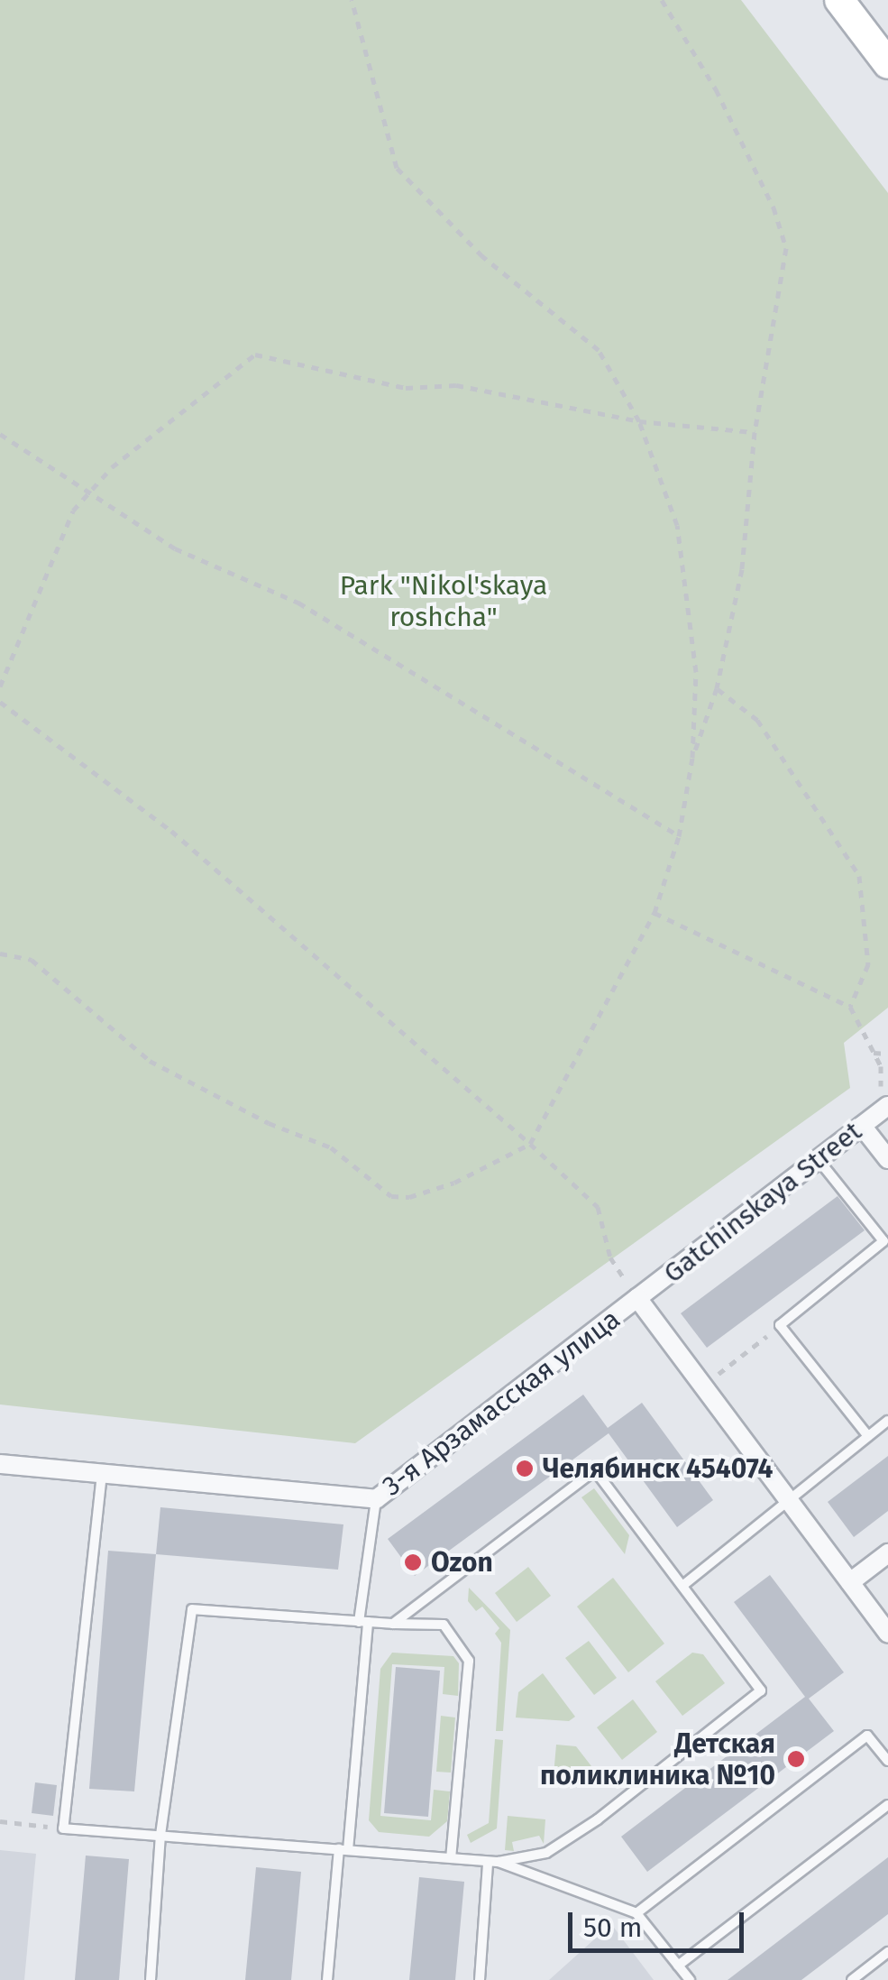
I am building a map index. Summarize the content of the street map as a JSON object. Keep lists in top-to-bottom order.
{
  "streets": {
    "street": ["Gatchinskaya Street", "3-я Арзамасская улица"]
  },
  "crossings": [
    ["Gatchinskaya Street", "3-я Арзамасская улица"]
  ],
  "parks": ["Park \"Nikol'skaya roshcha\""],
  "places": ["Челябинск 454074", "Ozon", "Детская поликлиника №10"],
  "scale_bar": "50 m"
}
